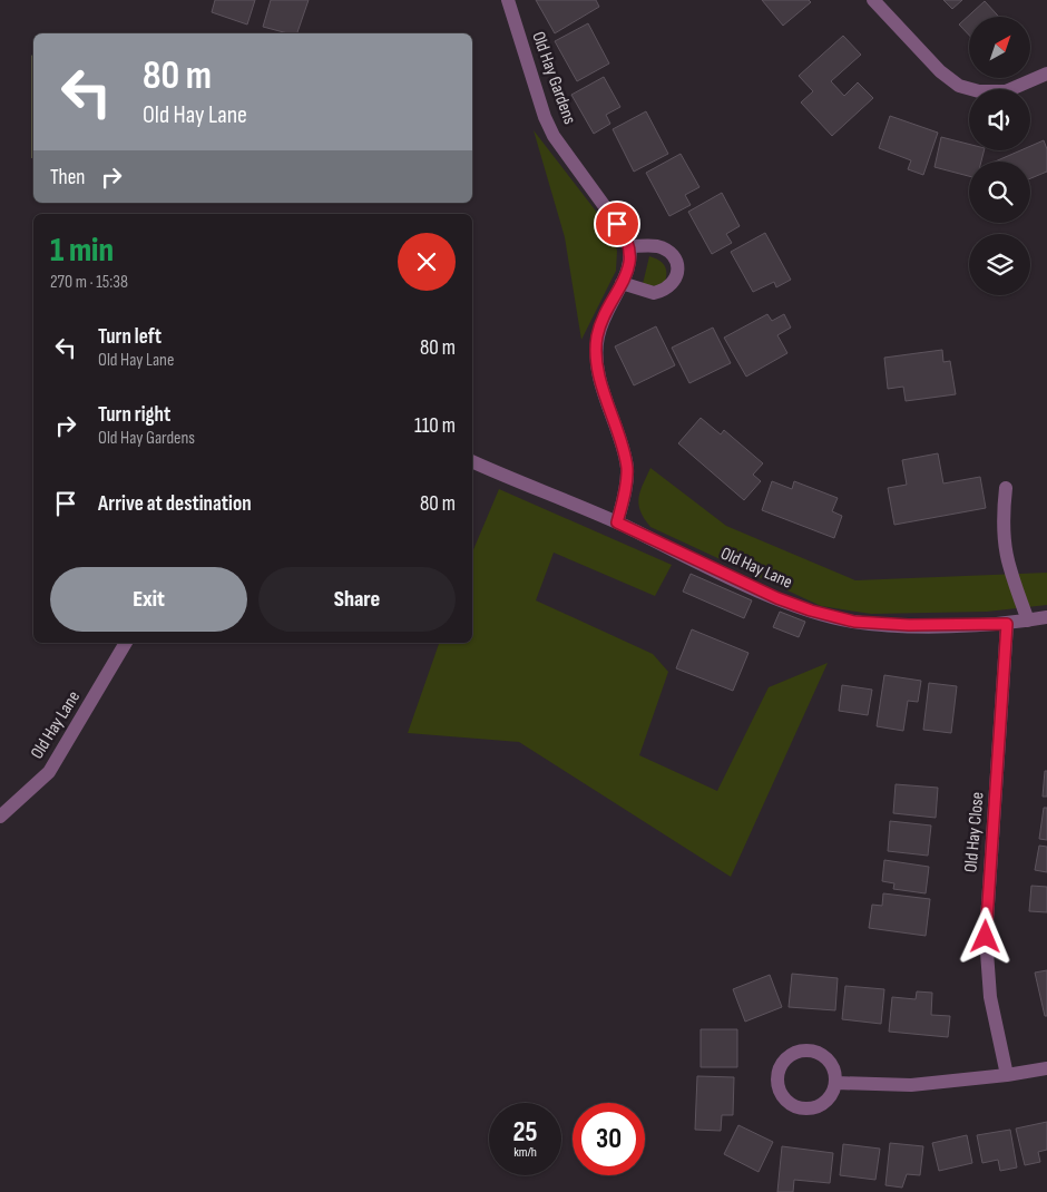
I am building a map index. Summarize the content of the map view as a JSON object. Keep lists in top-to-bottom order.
{
  "streets": {
    "street": ["Old Hay Gardens", "Old Hay Lane", "Old Hay Close"]
  },
  "crossings": [
    ["Old Hay Lane", "Old Hay Close"]
  ],
  "north": "top right",
  "page": {
    "turn": ["80 m", "Old Hay Lane"],
    "then": "Then",
    "heading": ["1 min", "270 m · 15:38"],
    "list": [
      {
        "name": "Turn left",
        "note": "Old Hay Lane",
        "value": "80 m"
      },
      {
        "name": "Turn right",
        "note": "Old Hay Gardens",
        "value": "110 m"
      },
      {
        "name": "Arrive at destination",
        "value": "80 m"
      }
    ],
    "buttons": ["Exit", "Share"],
    "speed": "25 km/h",
    "limit": "30"
  }
}
